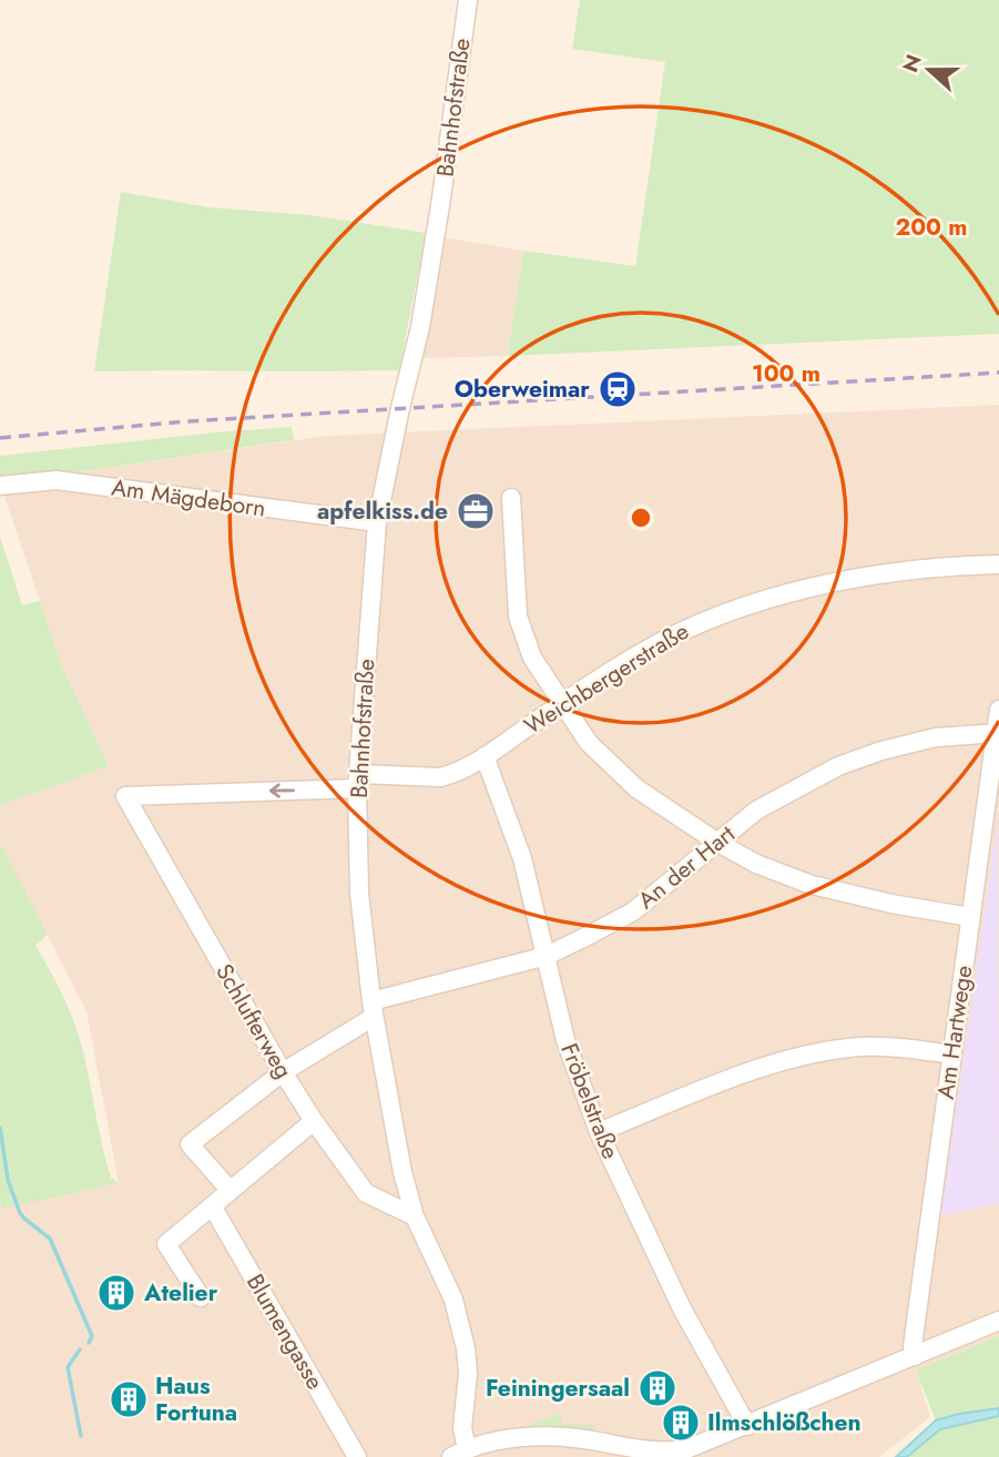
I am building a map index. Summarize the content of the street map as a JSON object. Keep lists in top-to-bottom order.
{
  "streets": {
    "street": [
      "Bahnhofstraße",
      "Am Mägdeborn",
      "Weichbergerstraße",
      "An der Hart",
      "Schlufterweg",
      "Am Hartwege",
      "Fröbelstraße",
      "Blumengasse"
    ]
  },
  "crossings": [
    ["Bahnhofstraße", "Am Mägdeborn"],
    ["Bahnhofstraße", "Weichbergerstraße"],
    ["Bahnhofstraße", "An der Hart"],
    ["Bahnhofstraße", "Schlufterweg"],
    ["Weichbergerstraße", "Schlufterweg"],
    ["Weichbergerstraße", "Fröbelstraße"],
    ["An der Hart", "Schlufterweg"],
    ["An der Hart", "Am Hartwege"],
    ["An der Hart", "Fröbelstraße"]
  ],
  "places": {
    "station": ["Oberweimar"],
    "office": ["apfelkiss.de"],
    "building": [
      "Atelier",
      "Feiningersaal",
      "Haus Fortuna",
      "Ilmschlößchen"
    ]
  },
  "north": "left",
  "rings": ["200 m", "100 m"]
}
